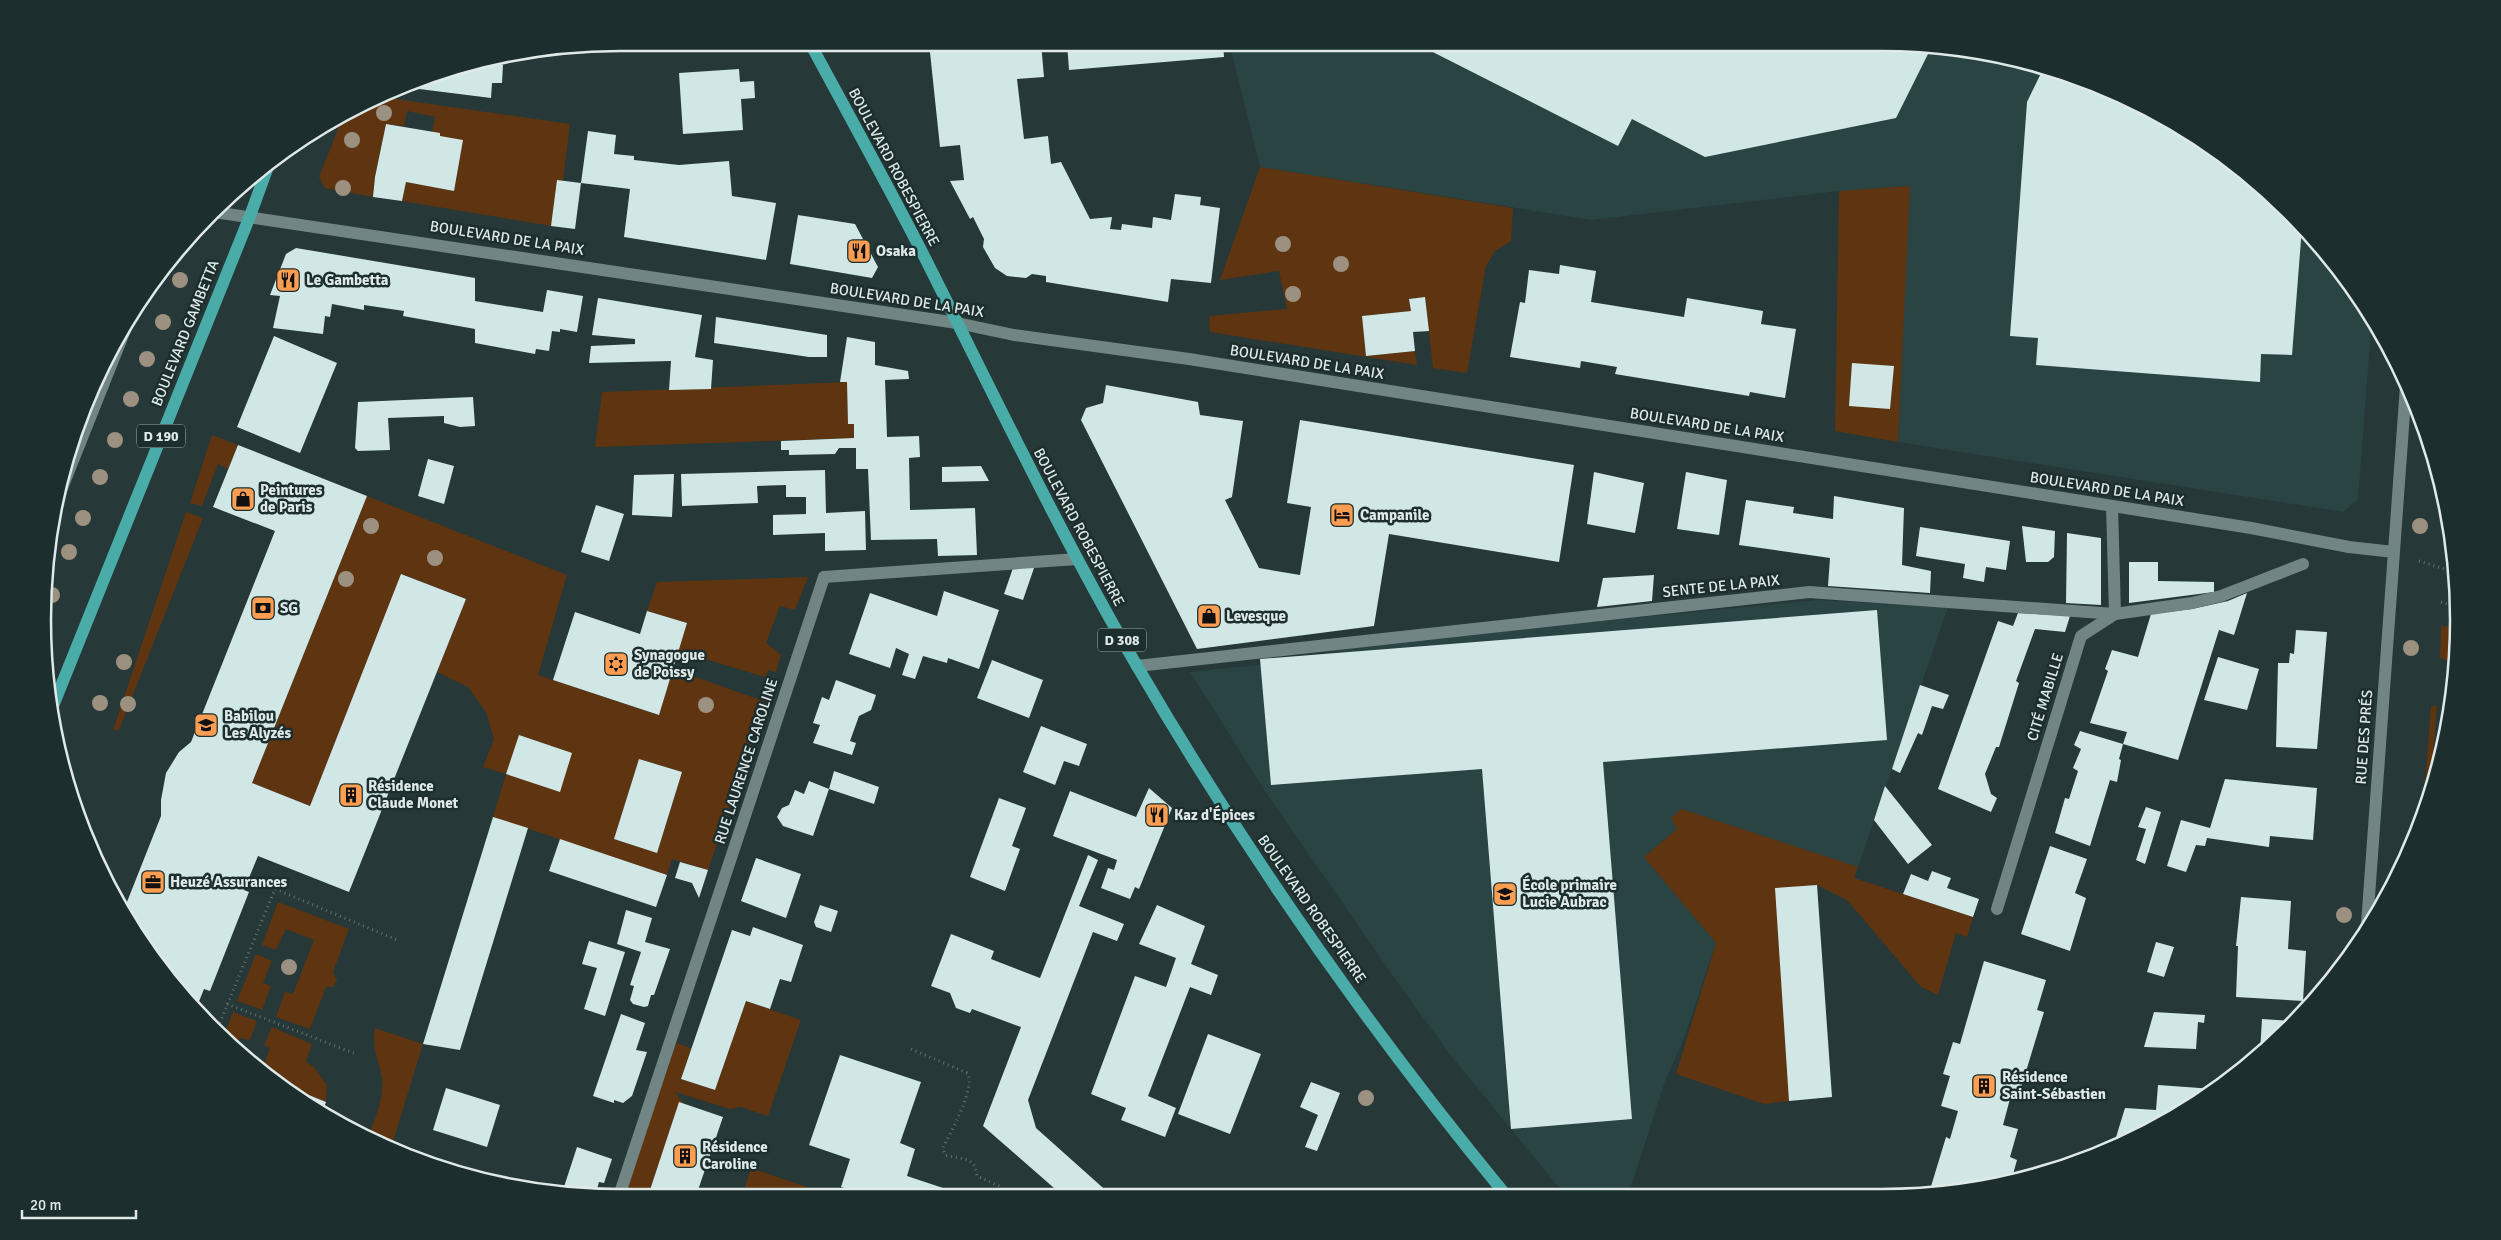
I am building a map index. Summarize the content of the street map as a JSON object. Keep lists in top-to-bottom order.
{
  "streets": {
    "main road": [
      "BOULEVARD ROBESPIERRE",
      "BOULEVARD GAMBETTA",
      "D 190",
      "D 308"
    ],
    "street": [
      "BOULEVARD DE LA PAIX",
      "SENTE DE LA PAIX",
      "CITÉ MABILLE",
      "RUE DES PRÉS",
      "RUE LAURENCE CAROLINE"
    ]
  },
  "crossings": [
    ["BOULEVARD ROBESPIERRE", "BOULEVARD DE LA PAIX"],
    ["BOULEVARD ROBESPIERRE", "SENTE DE LA PAIX"],
    ["BOULEVARD ROBESPIERRE", "RUE LAURENCE CAROLINE"],
    ["BOULEVARD DE LA PAIX", "BOULEVARD GAMBETTA"],
    ["BOULEVARD DE LA PAIX", "RUE DES PRÉS"],
    ["SENTE DE LA PAIX", "CITÉ MABILLE"]
  ],
  "places": {
    "restaurant": ["Osaka", "Le Gambetta", "Kaz d'Épices"],
    "shop": ["Peintures de Paris", "Levesque"],
    "hotel": ["Campanile"],
    "bank": ["SG"],
    "synagogue": ["Synagogue de Poissy"],
    "school or university": ["Babilou Les Alyzés", "École primaire Lucie Aubrac"],
    "building": ["Résidence Claude Monet", "Résidence Saint-Sébastien", "Résidence Caroline"],
    "office": ["Heuzé Assurances"]
  },
  "scale_bar": "20 m"
}
